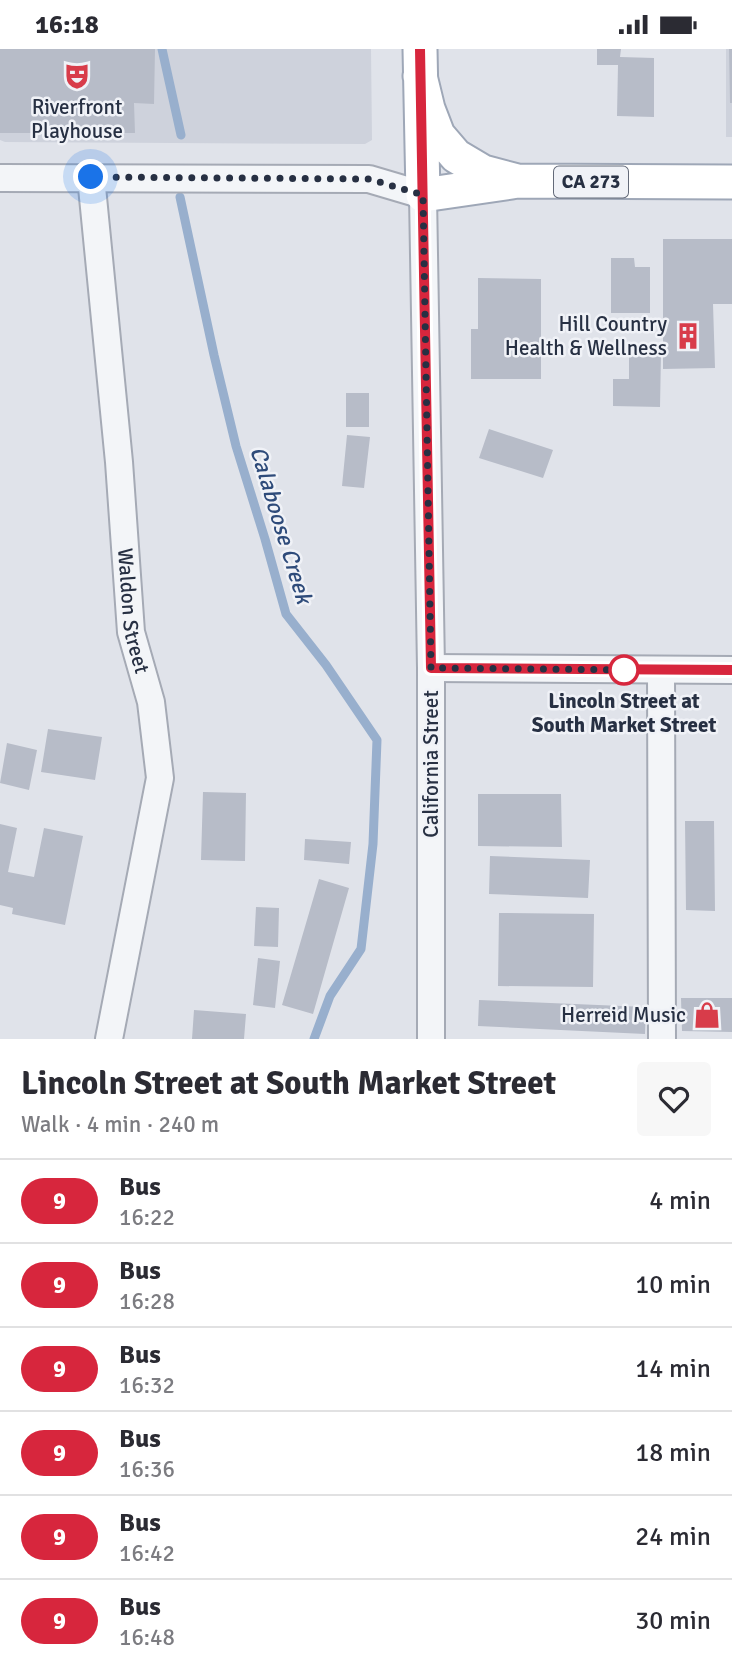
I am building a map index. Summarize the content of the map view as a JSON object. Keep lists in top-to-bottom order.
{
  "streets": {
    "main road": ["CA 273", "California Street"],
    "street": ["Waldon Street"]
  },
  "crossings": [
    ["CA 273", "California Street"]
  ],
  "water": ["Calaboose Creek"],
  "places": {
    "theatre": ["Riverfront Playhouse"],
    "building": ["Hill Country Health & Wellness"],
    "other": ["Lincoln Street at South Market Street"],
    "shop": ["Herreid Music"]
  },
  "lines": ["bus line 9"],
  "page": {
    "status": "16:18",
    "heading": ["Lincoln Street at South Market Street", "Walk · 4 min · 240 m"],
    "list": [
      {
        "mark": "9",
        "name": "Bus",
        "note": "16:22",
        "value": "4 min"
      },
      {
        "mark": "9",
        "name": "Bus",
        "note": "16:28",
        "value": "10 min"
      },
      {
        "mark": "9",
        "name": "Bus",
        "note": "16:32",
        "value": "14 min"
      },
      {
        "mark": "9",
        "name": "Bus",
        "note": "16:36",
        "value": "18 min"
      },
      {
        "mark": "9",
        "name": "Bus",
        "note": "16:42",
        "value": "24 min"
      },
      {
        "mark": "9",
        "name": "Bus",
        "note": "16:48",
        "value": "30 min"
      }
    ]
  }
}
